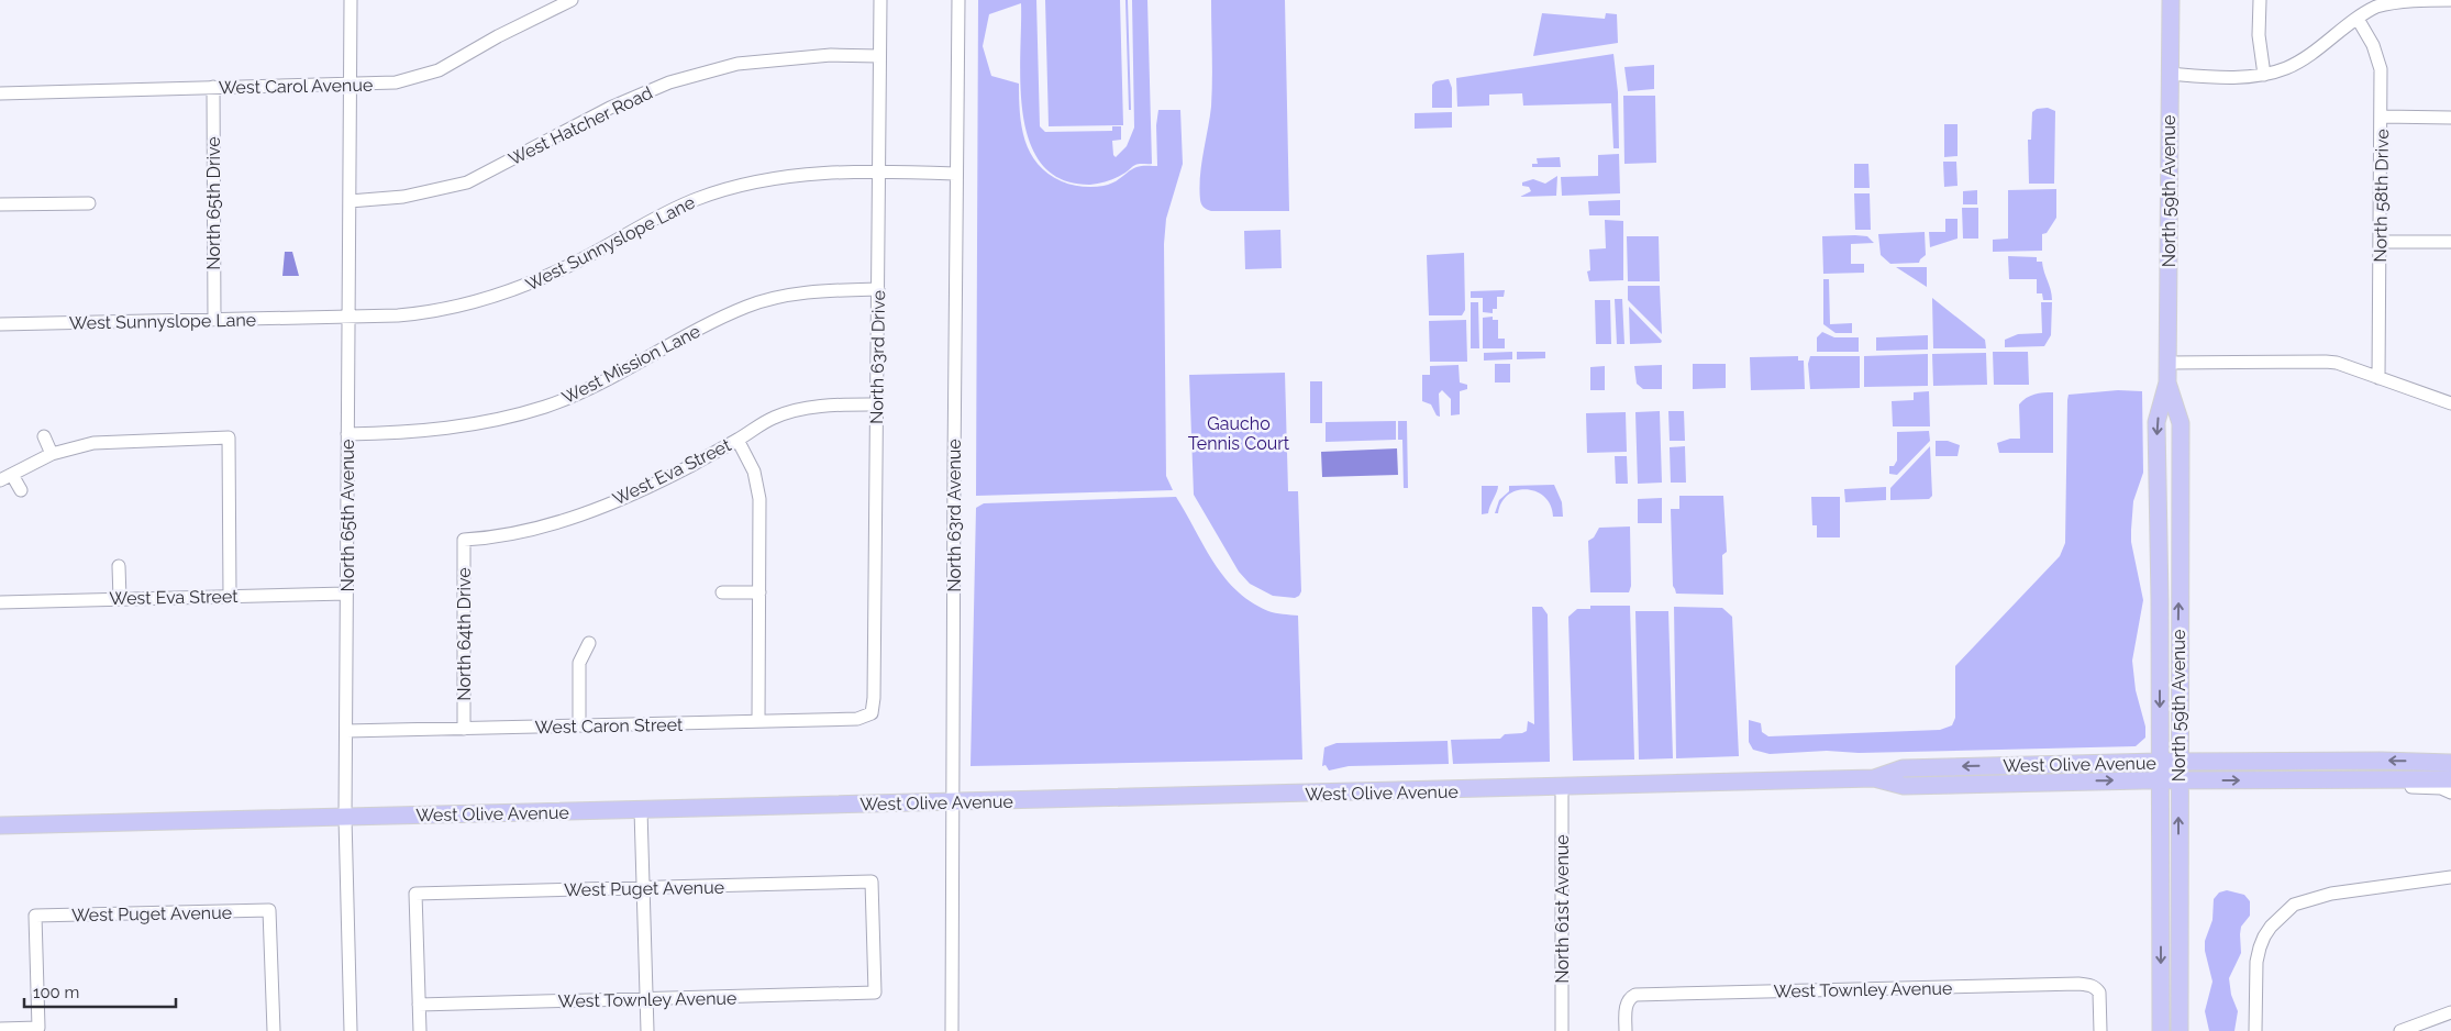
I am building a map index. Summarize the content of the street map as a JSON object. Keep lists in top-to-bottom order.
{
  "streets": {
    "main road": ["North 59th Avenue", "West Olive Avenue"],
    "street": [
      "West Carol Avenue",
      "West Hatcher Road",
      "North 58th Drive",
      "North 65th Drive",
      "West Sunnyslope Lane",
      "North 63rd Drive",
      "West Mission Lane",
      "West Eva Street",
      "North 65th Avenue",
      "North 63rd Avenue",
      "North 64th Drive",
      "West Caron Street",
      "West Puget Avenue",
      "North 61st Avenue",
      "West Townley Avenue"
    ]
  },
  "crossings": [
    ["West Carol Avenue", "North 65th Drive"],
    ["West Carol Avenue", "North 65th Avenue"],
    ["West Hatcher Road", "North 63rd Drive"],
    ["West Hatcher Road", "North 65th Avenue"],
    ["North 59th Avenue", "West Olive Avenue"],
    ["North 65th Drive", "West Sunnyslope Lane"],
    ["West Sunnyslope Lane", "North 63rd Drive"],
    ["West Sunnyslope Lane", "North 65th Avenue"],
    ["West Sunnyslope Lane", "North 63rd Avenue"],
    ["North 63rd Drive", "West Mission Lane"],
    ["North 63rd Drive", "West Eva Street"],
    ["North 63rd Drive", "West Caron Street"],
    ["West Mission Lane", "North 65th Avenue"],
    ["West Eva Street", "North 65th Avenue"],
    ["West Eva Street", "North 64th Drive"],
    ["North 65th Avenue", "West Caron Street"],
    ["North 65th Avenue", "West Olive Avenue"],
    ["North 63rd Avenue", "West Olive Avenue"],
    ["North 64th Drive", "West Caron Street"],
    ["West Olive Avenue", "North 61st Avenue"],
    ["West Puget Avenue", "West Townley Avenue"]
  ],
  "parks": ["Gaucho Tennis Court"],
  "scale_bar": "100 m"
}
